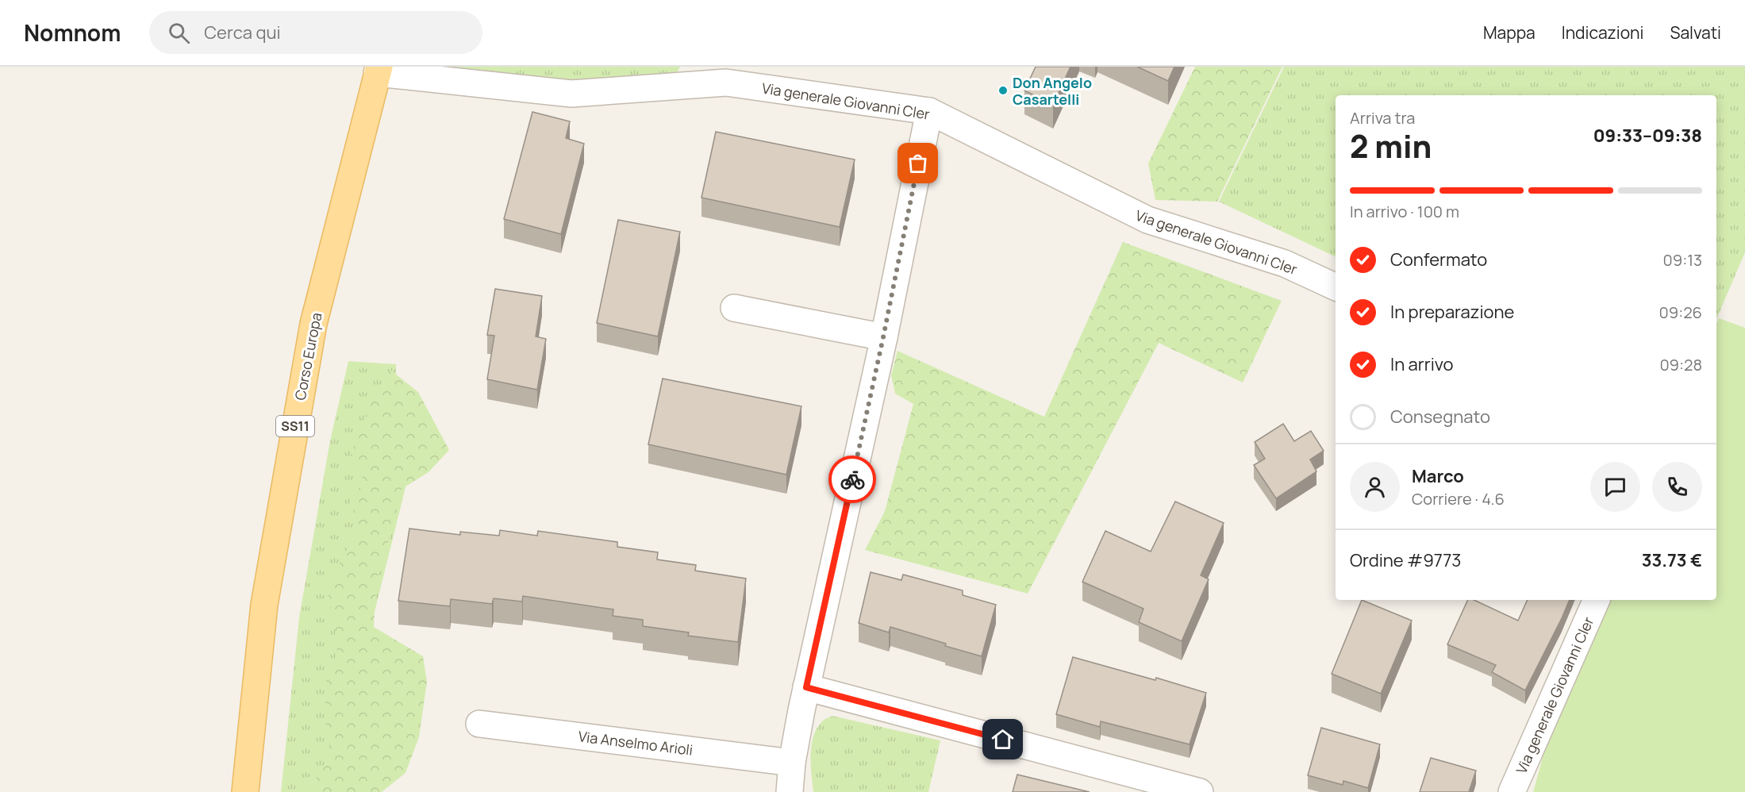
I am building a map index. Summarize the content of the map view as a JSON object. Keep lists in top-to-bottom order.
{
  "streets": {
    "main road": ["Corso Europa", "SS11"],
    "street": ["Via generale Giovanni Cler", "Via Anselmo Arioli"]
  },
  "crossings": [
    ["Via generale Giovanni Cler", "Corso Europa"]
  ],
  "places": ["Don Angelo Casartelli"],
  "page": {
    "header": "Nomnom",
    "search": "Cerca qui",
    "nav": ["Mappa", "Indicazioni", "Salvati"],
    "heading": ["2 min", "Arriva tra", "09:33–09:38"],
    "panel": [
      "Marco",
      "Corriere · 4.6",
      "Ordine #9773",
      "33.73 €"
    ],
    "bar": "In arrivo · 100 m",
    "list": [
      ["Confermato", "09:13"],
      ["In preparazione", "09:26"],
      ["In arrivo", "09:28"],
      "Consegnato"
    ]
  }
}
